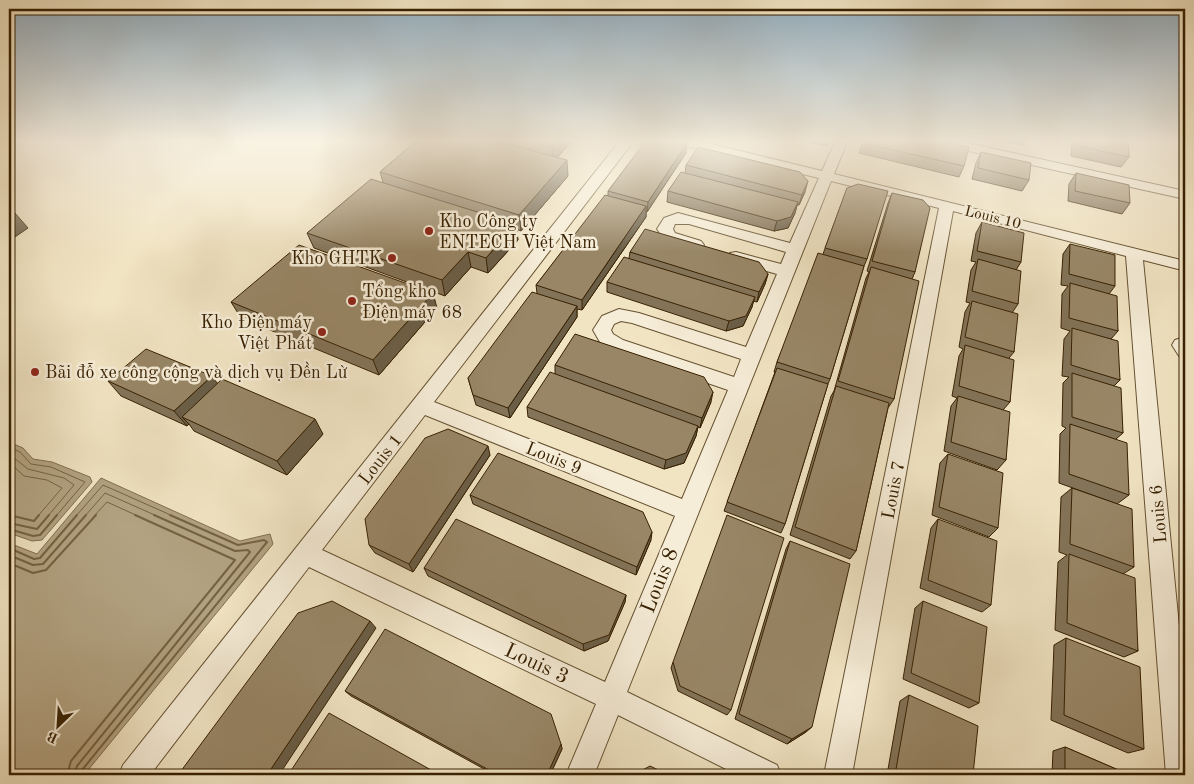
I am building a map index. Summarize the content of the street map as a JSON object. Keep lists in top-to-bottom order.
{
  "streets": {
    "street": [
      "Louis 10",
      "Louis 9",
      "Louis 1",
      "Louis 7",
      "Louis 6",
      "Louis 8",
      "Louis 3"
    ]
  },
  "crossings": [
    ["Louis 10", "Louis 7"],
    ["Louis 10", "Louis 6"],
    ["Louis 9", "Louis 1"],
    ["Louis 9", "Louis 8"],
    ["Louis 1", "Louis 3"],
    ["Louis 8", "Louis 3"]
  ],
  "places": [
    "Kho Công ty ENTECH Việt Nam",
    "Kho GHTK",
    "Tổng kho Điện máy 68",
    "Kho Điện máy Việt Phát",
    "Bãi đỗ xe công cộng và dịch vụ Đền Lừ"
  ],
  "north": "bottom left"
}
